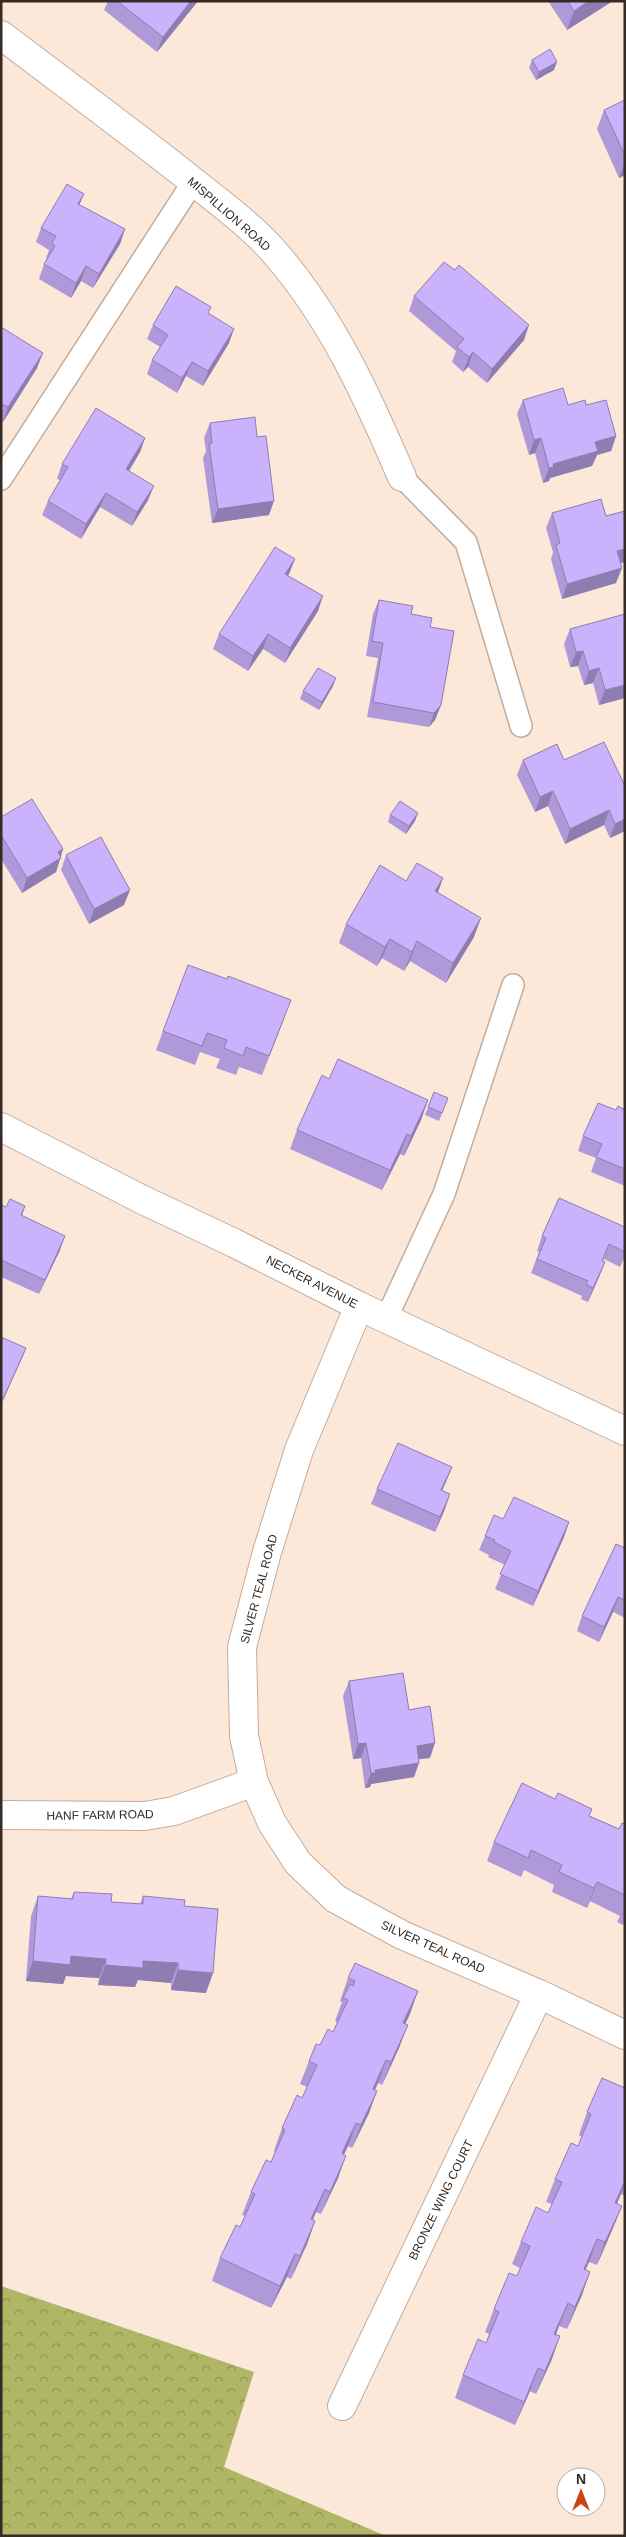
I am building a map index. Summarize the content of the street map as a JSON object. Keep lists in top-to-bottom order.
{
  "streets": {
    "street": [
      "MISPILLION ROAD",
      "NECKER AVENUE",
      "SILVER TEAL ROAD",
      "HANF FARM ROAD",
      "BRONZE WING COURT"
    ]
  },
  "crossings": [
    ["NECKER AVENUE", "SILVER TEAL ROAD"],
    ["SILVER TEAL ROAD", "HANF FARM ROAD"],
    ["SILVER TEAL ROAD", "BRONZE WING COURT"]
  ],
  "north": "top"
}
